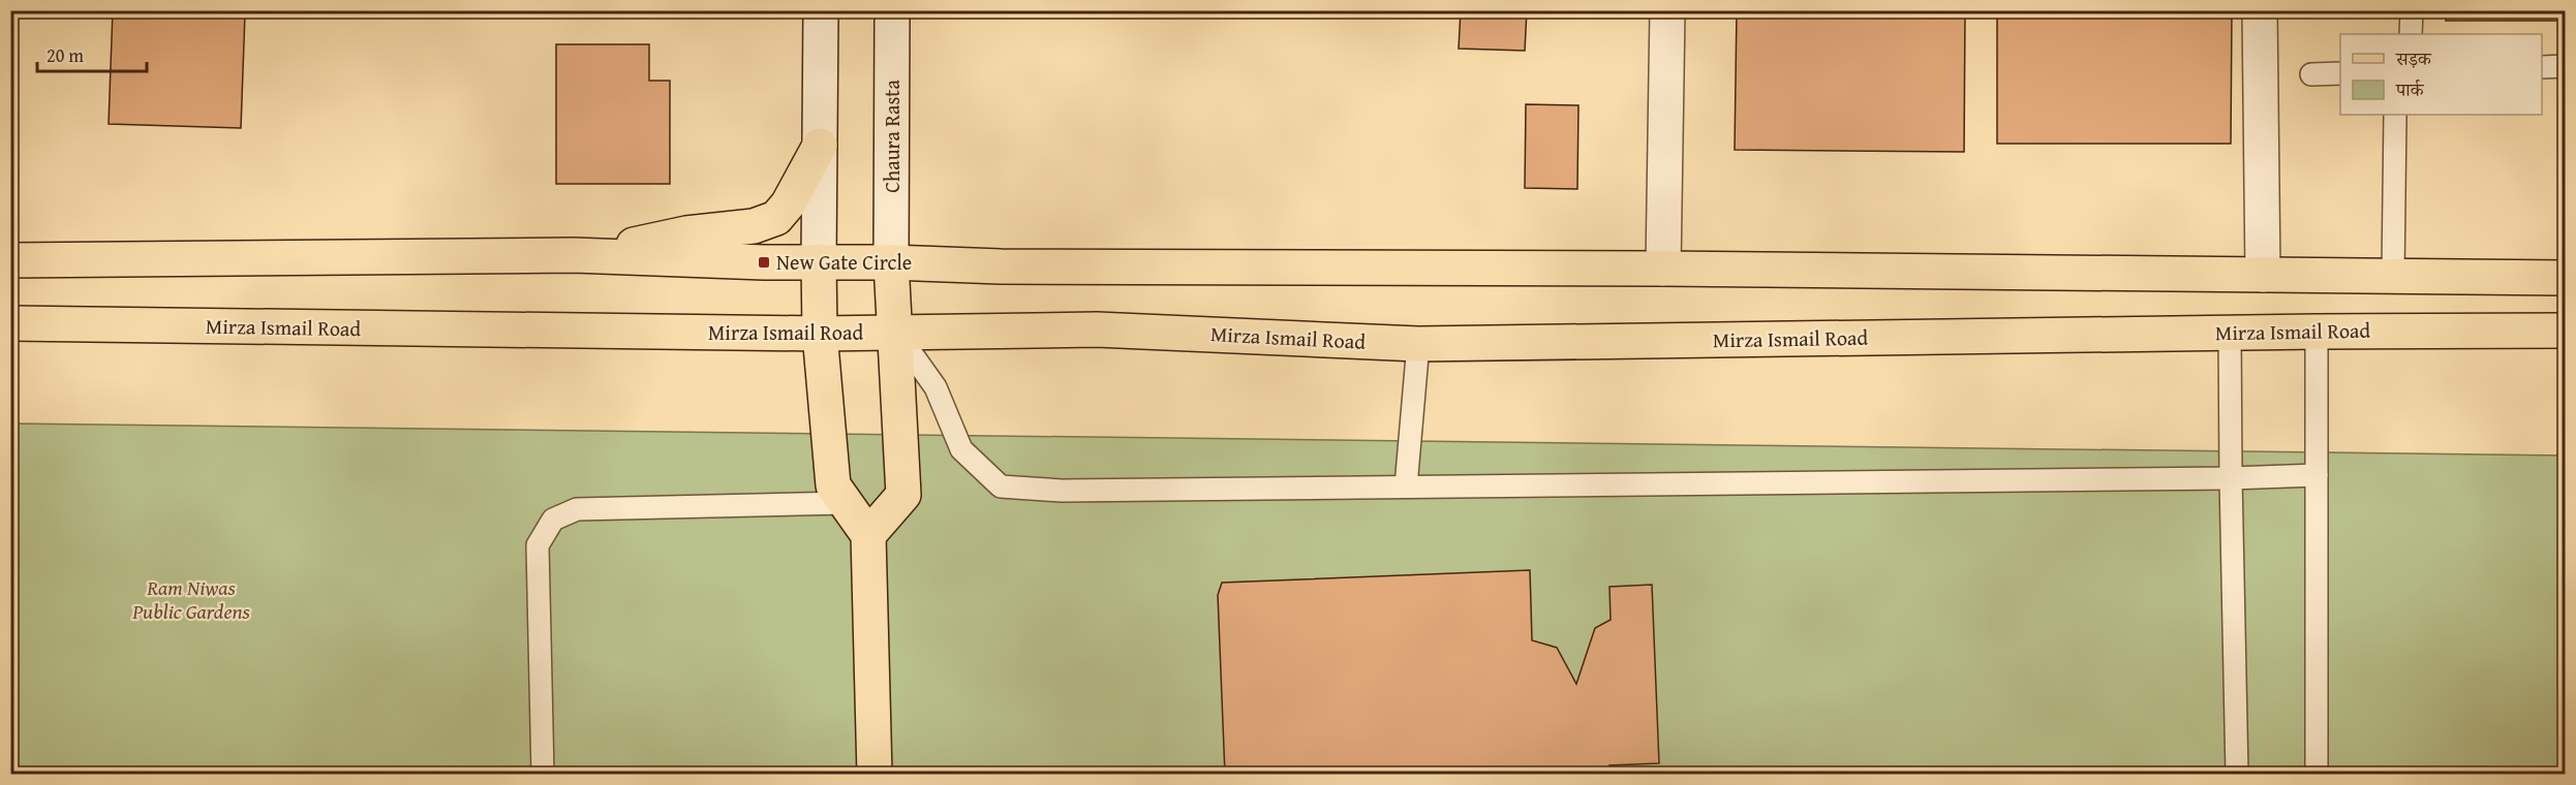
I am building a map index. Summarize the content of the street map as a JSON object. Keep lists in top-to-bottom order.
{
  "streets": {
    "main road": ["Mirza Ismail Road"],
    "street": ["Chaura Rasta"]
  },
  "parks": ["Ram Niwas Public Gardens"],
  "places": {
    "transit": ["New Gate Circle"]
  },
  "legend": ["सड़क", "पार्क"],
  "scale_bar": "20 m"
}
